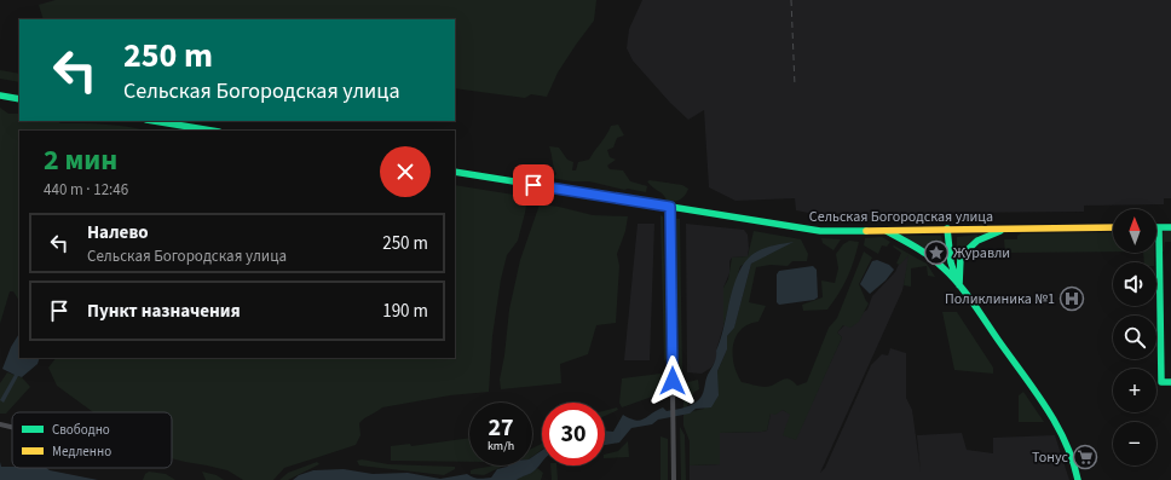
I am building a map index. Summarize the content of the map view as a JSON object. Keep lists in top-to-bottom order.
{
  "streets": {
    "main road": ["Сельская Богородская улица"]
  },
  "places": {
    "place": ["Журавли"],
    "hospital": ["Поликлиника №1"],
    "supermarket": ["Тонус"]
  },
  "legend": ["Свободно", "Медленно"],
  "north": "top",
  "page": {
    "turn": ["250 m", "Сельская Богородская улица"],
    "heading": ["2 мин", "440 m · 12:46"],
    "map_buttons": ["+", "−"],
    "list": [
      {
        "name": "Налево",
        "note": "Сельская Богородская улица",
        "value": "250 m"
      },
      {
        "name": "Пункт назначения",
        "value": "190 m"
      }
    ],
    "speed": "27 km/h",
    "limit": "30"
  }
}
